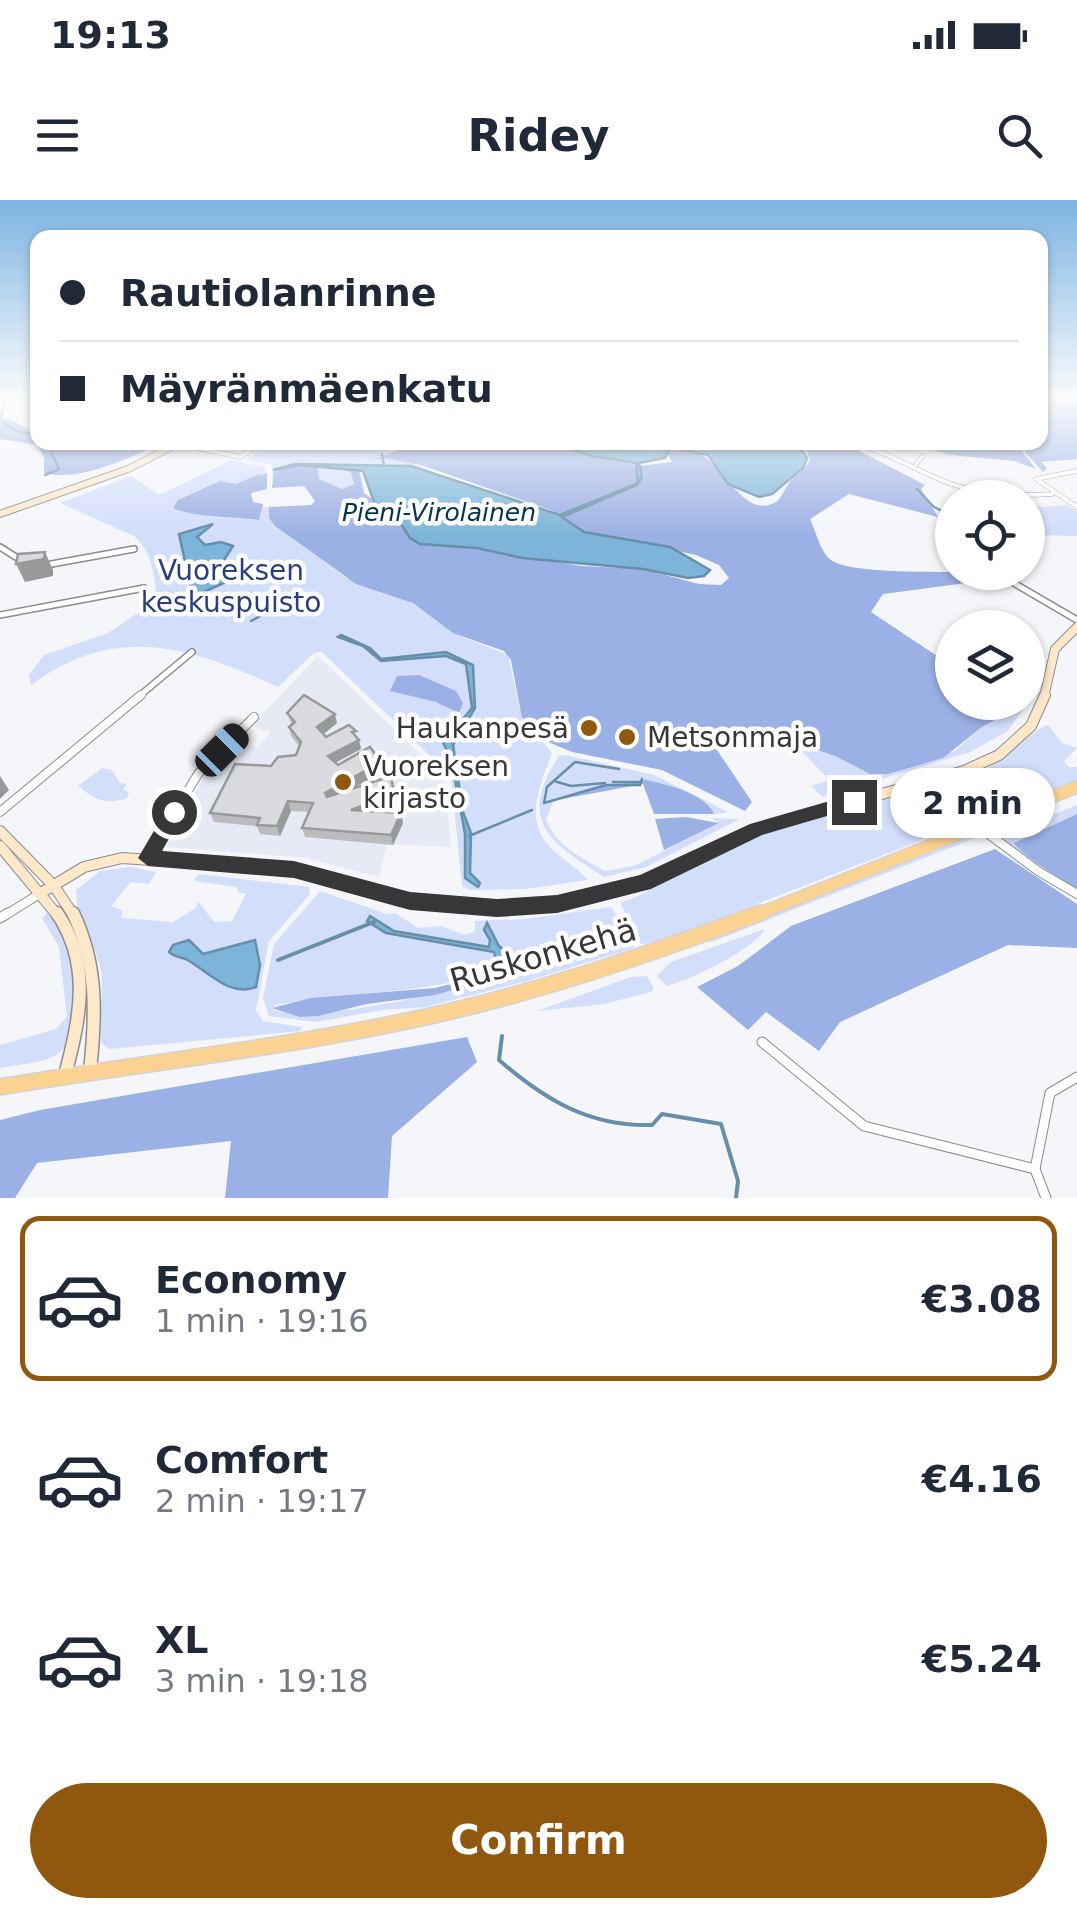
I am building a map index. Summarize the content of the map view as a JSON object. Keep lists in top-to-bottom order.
{
  "streets": {
    "main road": ["Ruskonkehä"]
  },
  "water": ["Pieni-Virolainen"],
  "parks": ["Vuoreksen keskuspuisto"],
  "places": ["Haukanpesä", "Metsonmaja", "Vuoreksen kirjasto"],
  "page": {
    "status": "19:13",
    "header": "Ridey",
    "banner": ["Rautiolanrinne", "Mäyränmäenkatu"],
    "bubble": "2 min",
    "list": [
      {
        "name": "Economy",
        "note": "1 min · 19:16",
        "value": "€3.08"
      },
      {
        "name": "Comfort",
        "note": "2 min · 19:17",
        "value": "€4.16"
      },
      {
        "name": "XL",
        "note": "3 min · 19:18",
        "value": "€5.24"
      }
    ],
    "buttons": "Confirm"
  }
}
